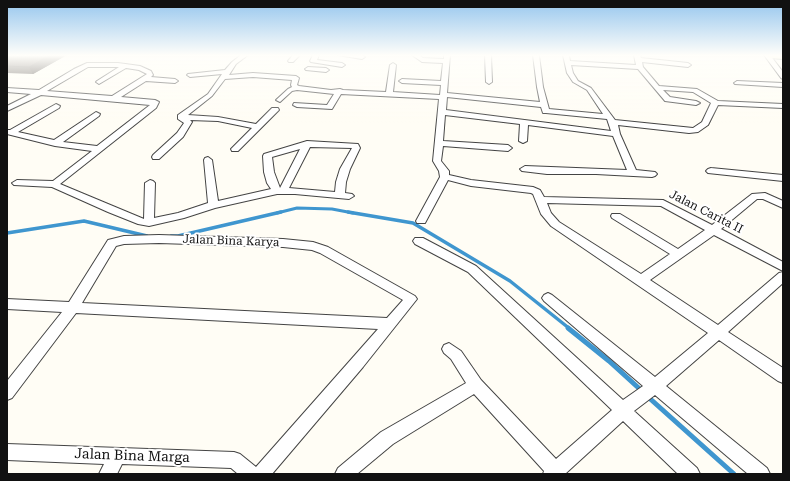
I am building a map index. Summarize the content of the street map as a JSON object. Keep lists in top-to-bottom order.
{
  "streets": {
    "street": ["Jalan Carita II", "Jalan Bina Karya", "Jalan Bina Marga"]
  }
}
